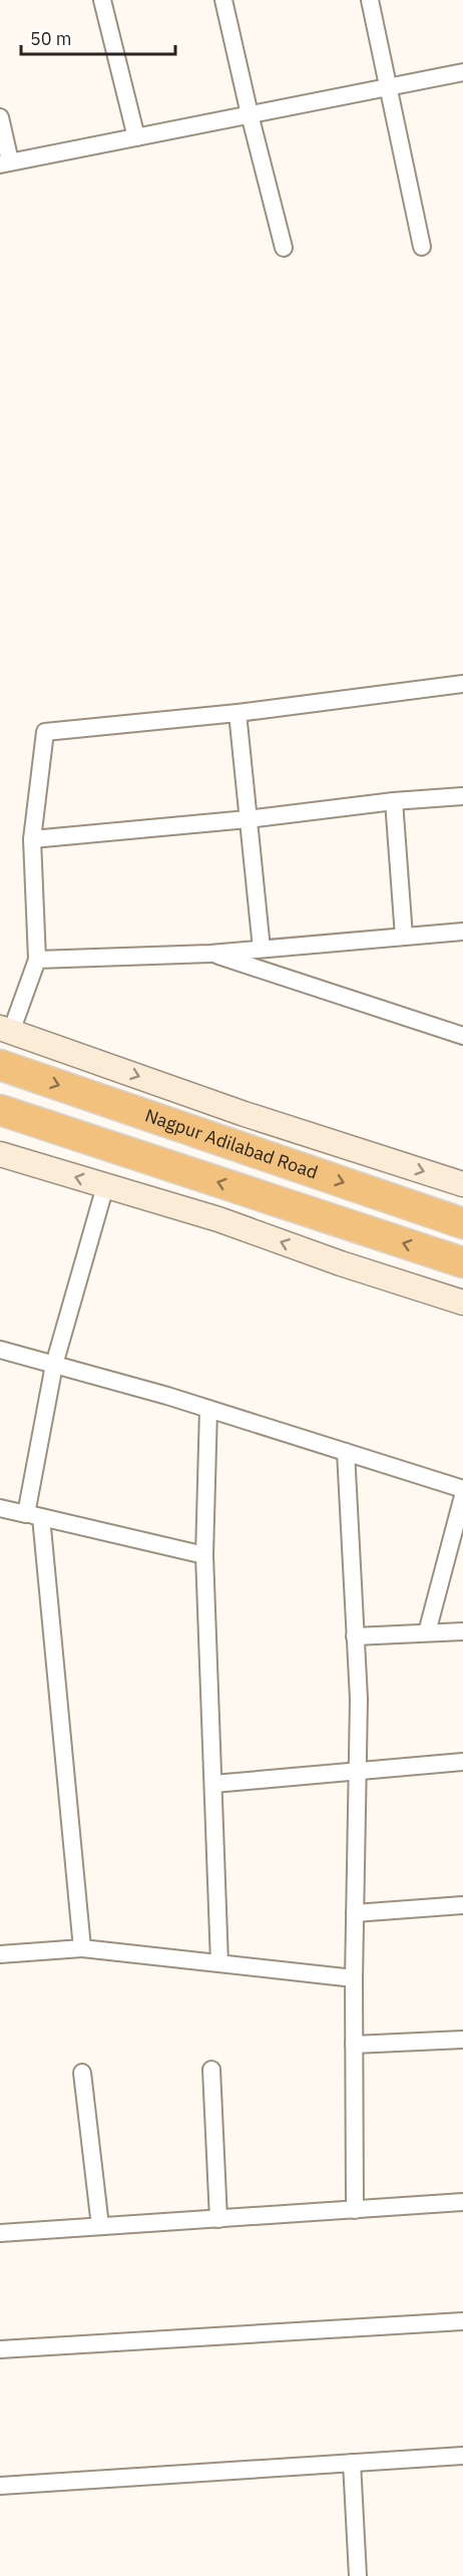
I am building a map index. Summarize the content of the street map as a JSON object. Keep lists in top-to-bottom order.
{
  "streets": {
    "highway": ["Nagpur Adilabad Road"]
  },
  "scale_bar": "50 m"
}
